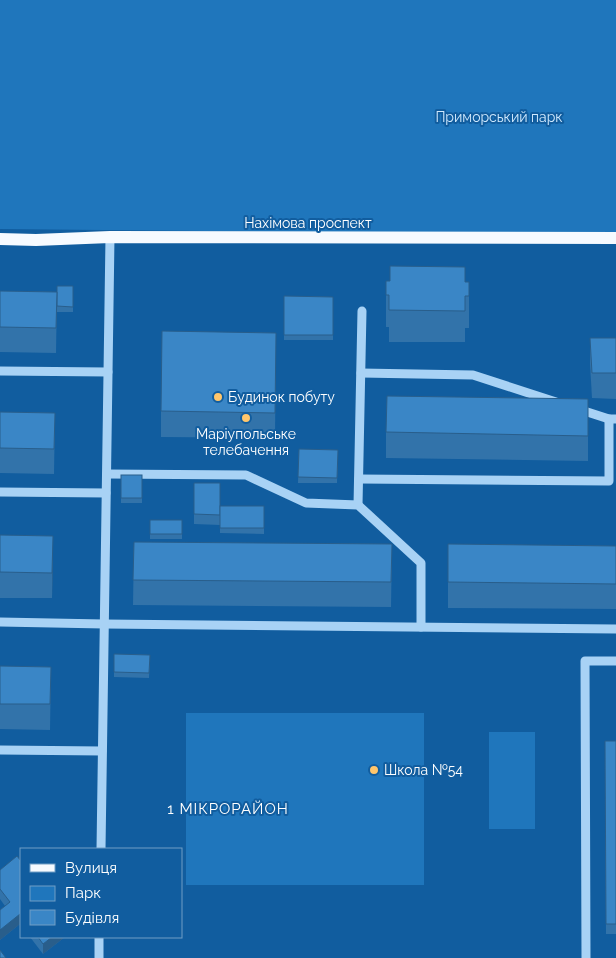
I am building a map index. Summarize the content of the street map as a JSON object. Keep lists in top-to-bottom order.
{
  "streets": {
    "main road": ["Нахімова проспект"]
  },
  "districts": ["1 МІКРОРАЙОН"],
  "parks": ["Приморський парк"],
  "places": ["Будинок побуту", "Маріупольське телебачення", "Школа №54"],
  "legend": ["Вулиця", "Парк", "Будівля"]
}
